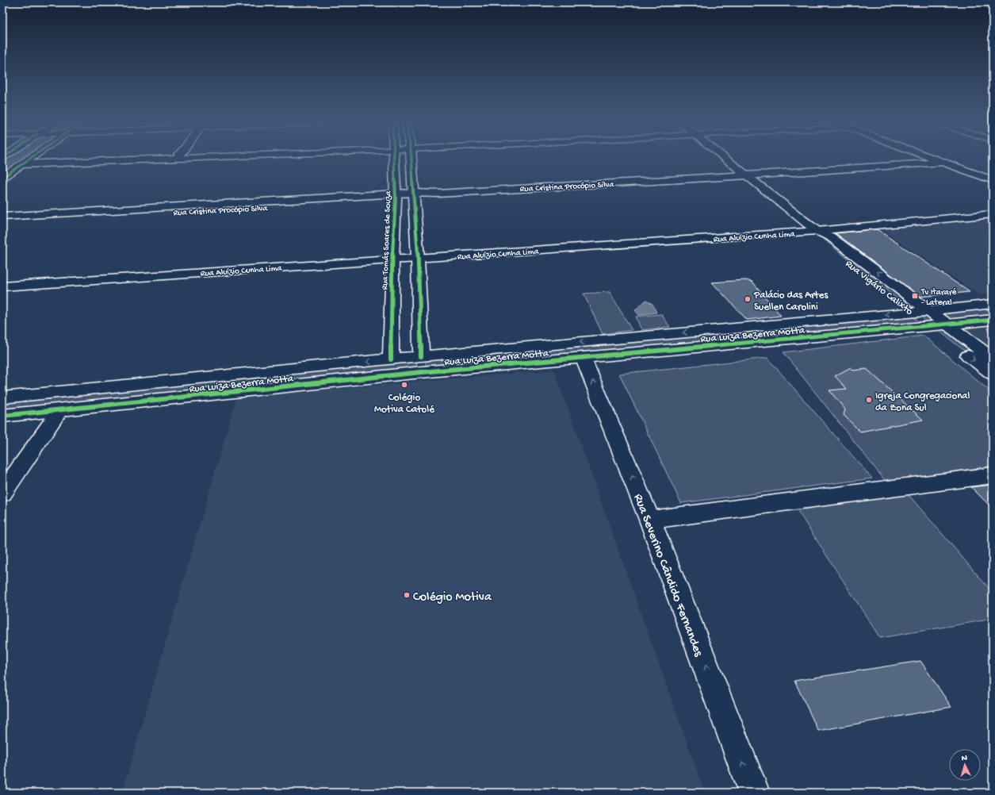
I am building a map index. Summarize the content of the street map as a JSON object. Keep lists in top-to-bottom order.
{
  "streets": {
    "street": [
      "Rua Cristina Procópio Silva",
      "Rua Aluízio Cunha Lima",
      "Rua Tomás Soares de Souza",
      "Rua Vigário Calixto",
      "Rua Luiza Bezerra Motta",
      "Rua Severino Cândido Fernandes"
    ]
  },
  "crossings": [
    ["Rua Cristina Procópio Silva", "Rua Tomás Soares de Souza"],
    ["Rua Cristina Procópio Silva", "Rua Vigário Calixto"],
    ["Rua Aluízio Cunha Lima", "Rua Tomás Soares de Souza"],
    ["Rua Aluízio Cunha Lima", "Rua Vigário Calixto"],
    ["Rua Tomás Soares de Souza", "Rua Luiza Bezerra Motta"],
    ["Rua Vigário Calixto", "Rua Luiza Bezerra Motta"],
    ["Rua Luiza Bezerra Motta", "Rua Severino Cândido Fernandes"]
  ],
  "one_way": ["Rua Severino Cândido Fernandes"],
  "places": {
    "transit": ["Tv Itararé - Lateral"],
    "other": [
      "Palácio das Artes Suellen Carolini",
      "Colégio Motiva Catolé",
      "Igreja Congregacional da Zona Sul",
      "Colégio Motiva"
    ]
  },
  "north": "top"
}
